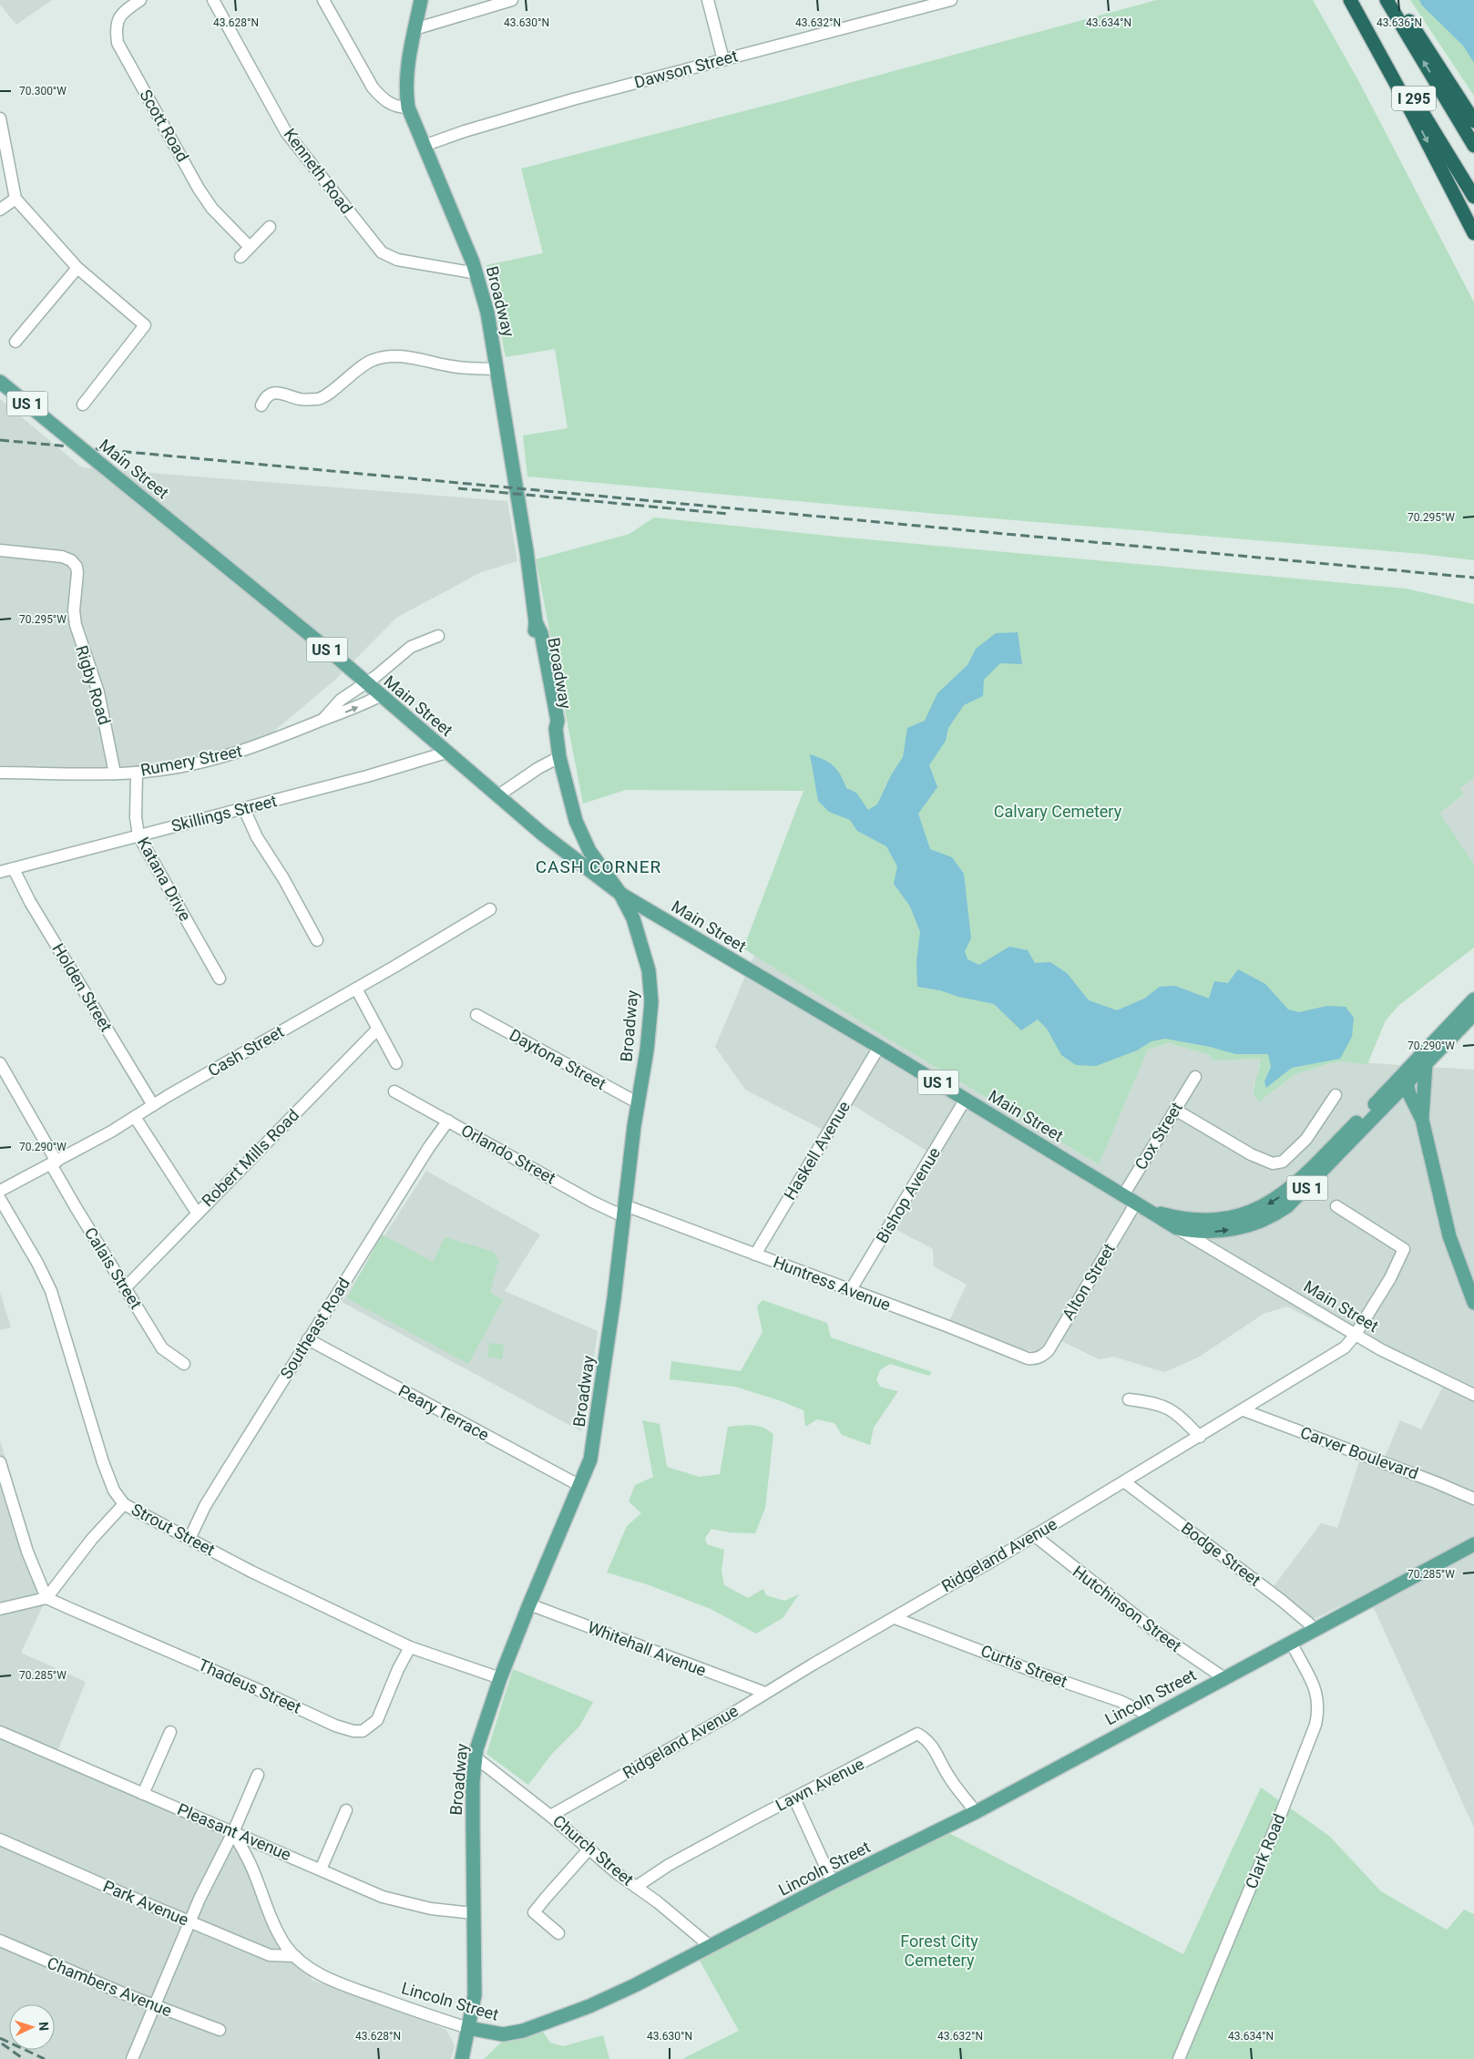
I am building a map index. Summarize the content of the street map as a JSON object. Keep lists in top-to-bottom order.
{
  "streets": {
    "highway": ["I 295"],
    "main road": [
      "Broadway",
      "US 1",
      "Main Street",
      "Lincoln Street"
    ],
    "street": [
      "Dawson Street",
      "Scott Road",
      "Kenneth Road",
      "Rigby Road",
      "Rumery Street",
      "Skillings Street",
      "Katana Drive",
      "Holden Street",
      "Cash Street",
      "Daytona Street",
      "Cox Street",
      "Haskell Avenue",
      "Orlando Street",
      "Robert Mills Road",
      "Bishop Avenue",
      "Calais Street",
      "Alton Street",
      "Huntress Avenue",
      "Southeast Road",
      "Peary Terrace",
      "Carver Boulevard",
      "Strout Street",
      "Bodge Street",
      "Ridgeland Avenue",
      "Hutchinson Street",
      "Whitehall Avenue",
      "Curtis Street",
      "Thadeus Street",
      "Lawn Avenue",
      "Pleasant Avenue",
      "Church Street",
      "Clark Road",
      "Park Avenue",
      "Chambers Avenue"
    ]
  },
  "crossings": [
    ["Dawson Street", "Broadway"],
    ["Kenneth Road", "Broadway"],
    ["Broadway", "Main Street"],
    ["Broadway", "Daytona Street"],
    ["Broadway", "Orlando Street"],
    ["Broadway", "Huntress Avenue"],
    ["Broadway", "Peary Terrace"],
    ["Broadway", "Strout Street"],
    ["Broadway", "Whitehall Avenue"],
    ["Broadway", "Lincoln Street"],
    ["Broadway", "Pleasant Avenue"],
    ["Broadway", "Church Street"],
    ["US 1", "Main Street"],
    ["US 1", "Alton Street"],
    ["Main Street", "Rumery Street"],
    ["Main Street", "Skillings Street"],
    ["Main Street", "Cox Street"],
    ["Main Street", "Haskell Avenue"],
    ["Main Street", "Bishop Avenue"],
    ["Main Street", "Alton Street"],
    ["Main Street", "Ridgeland Avenue"],
    ["Rigby Road", "Rumery Street"],
    ["Rumery Street", "Katana Drive"],
    ["Skillings Street", "Katana Drive"],
    ["Skillings Street", "Holden Street"],
    ["Holden Street", "Cash Street"],
    ["Cash Street", "Calais Street"],
    ["Haskell Avenue", "Huntress Avenue"],
    ["Orlando Street", "Huntress Avenue"],
    ["Orlando Street", "Southeast Road"],
    ["Robert Mills Road", "Calais Street"],
    ["Bishop Avenue", "Huntress Avenue"],
    ["Alton Street", "Huntress Avenue"],
    ["Southeast Road", "Peary Terrace"],
    ["Southeast Road", "Strout Street"],
    ["Carver Boulevard", "Ridgeland Avenue"],
    ["Strout Street", "Thadeus Street"],
    ["Bodge Street", "Ridgeland Avenue"],
    ["Bodge Street", "Lincoln Street"],
    ["Ridgeland Avenue", "Hutchinson Street"],
    ["Ridgeland Avenue", "Whitehall Avenue"],
    ["Ridgeland Avenue", "Curtis Street"],
    ["Ridgeland Avenue", "Church Street"],
    ["Hutchinson Street", "Lincoln Street"],
    ["Curtis Street", "Lincoln Street"],
    ["Lincoln Street", "Lawn Avenue"],
    ["Lincoln Street", "Pleasant Avenue"],
    ["Lincoln Street", "Church Street"],
    ["Lincoln Street", "Clark Road"],
    ["Lincoln Street", "Park Avenue"],
    ["Lawn Avenue", "Church Street"]
  ],
  "districts": ["CASH CORNER"],
  "parks": ["Calvary Cemetery", "Forest City Cemetery"],
  "north": "right",
  "coordinates": [
    "43.628°N",
    "43.630°N",
    "43.632°N",
    "43.634°N",
    "43.636°N",
    "70.300°W",
    "70.295°W",
    "70.290°W",
    "70.285°W"
  ]
}
